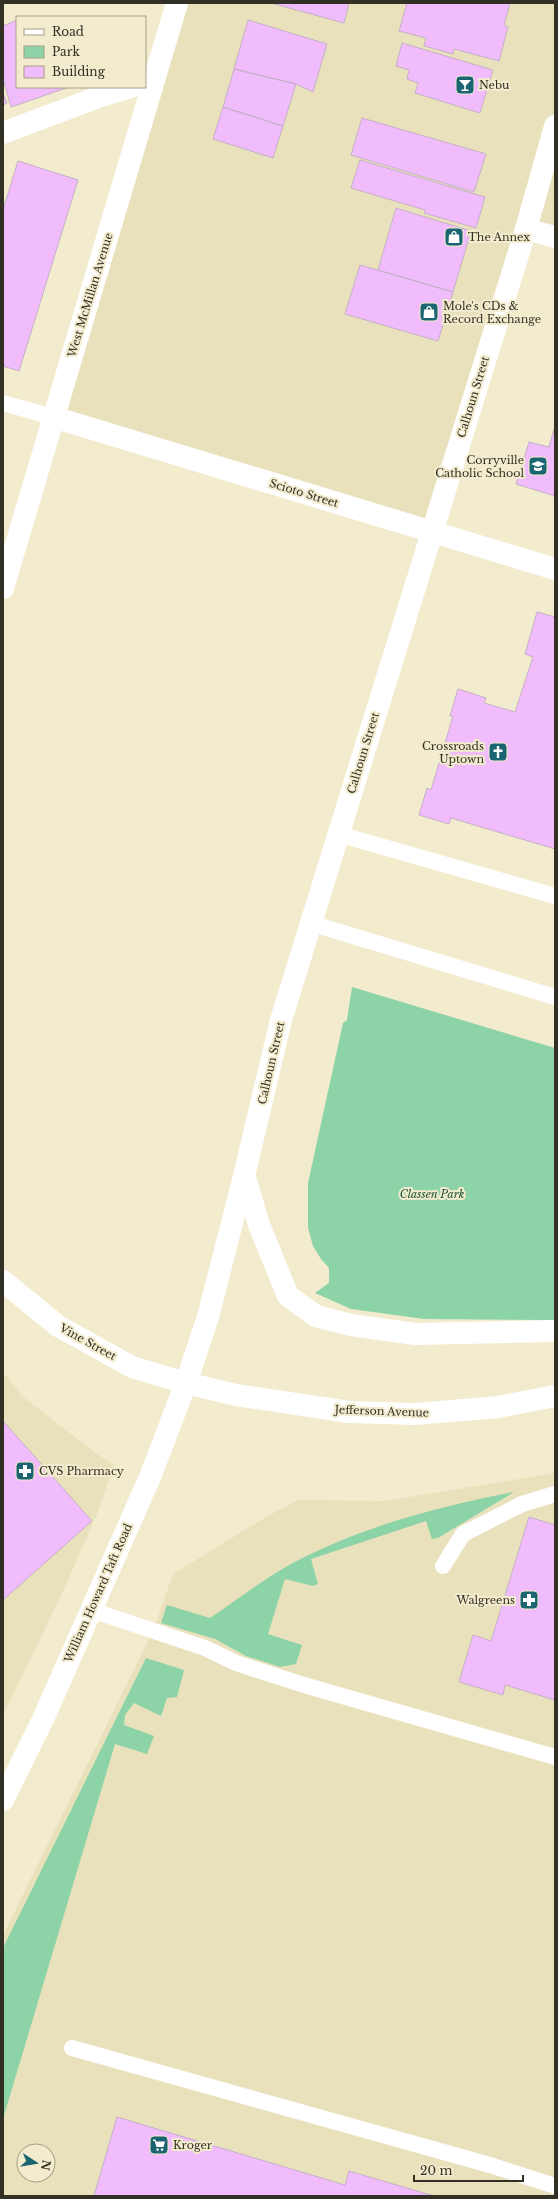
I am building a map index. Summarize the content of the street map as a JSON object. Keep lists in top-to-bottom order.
{
  "streets": {
    "main road": [
      "West McMillan Avenue",
      "Calhoun Street",
      "Scioto Street",
      "Vine Street",
      "Jefferson Avenue",
      "William Howard Taft Road"
    ]
  },
  "crossings": [
    ["West McMillan Avenue", "Scioto Street"],
    ["Calhoun Street", "Scioto Street"],
    ["Calhoun Street", "Vine Street"],
    ["Calhoun Street", "Jefferson Avenue"],
    ["Calhoun Street", "William Howard Taft Road"],
    ["Vine Street", "Jefferson Avenue"],
    ["Vine Street", "William Howard Taft Road"],
    ["Jefferson Avenue", "William Howard Taft Road"]
  ],
  "parks": ["Classen Park"],
  "places": {
    "bar": ["Nebu"],
    "shop": ["The Annex", "Mole's CDs & Record Exchange"],
    "school or university": ["Corryville Catholic School"],
    "church": ["Crossroads Uptown"],
    "pharmacy": ["CVS Pharmacy", "Walgreens"],
    "supermarket": ["Kroger"]
  },
  "legend": ["Road", "Park", "Building"],
  "scale_bar": "20 m",
  "north": "right"
}
